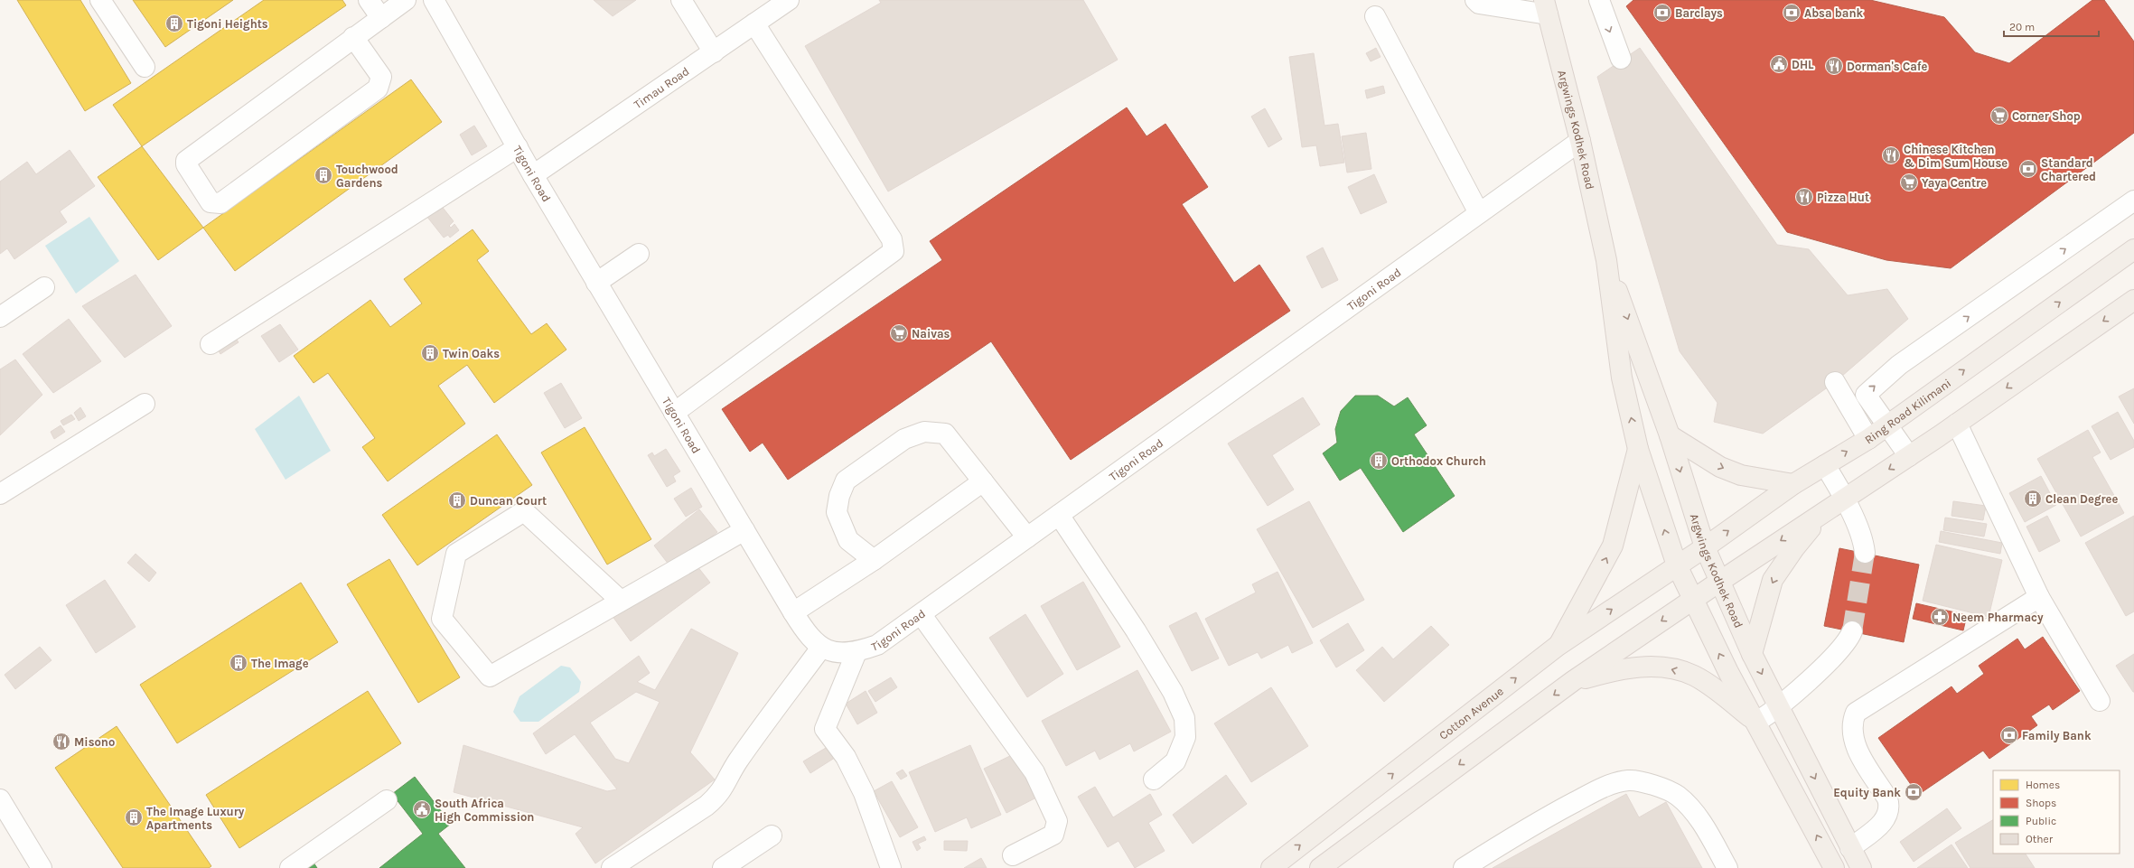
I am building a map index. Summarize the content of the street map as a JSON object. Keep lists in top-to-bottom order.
{
  "streets": {
    "main road": ["Argwings Kodhek Road", "Ring Road Kilimani", "Cotton Avenue"],
    "street": ["Timau Road", "Tigoni Road"]
  },
  "crossings": [
    ["Timau Road", "Tigoni Road"],
    ["Argwings Kodhek Road", "Tigoni Road"],
    ["Argwings Kodhek Road", "Ring Road Kilimani"],
    ["Argwings Kodhek Road", "Cotton Avenue"],
    ["Ring Road Kilimani", "Cotton Avenue"]
  ],
  "places": {
    "bank": [
      "Barclays",
      "Absa bank",
      "Standard Chartered",
      "Family Bank",
      "Equity Bank"
    ],
    "building": [
      "Tigoni Heights",
      "Touchwood Gardens",
      "Twin Oaks",
      "Orthodox Church",
      "Clean Degree",
      "Duncan Court",
      "The Image",
      "The Image Luxury Apartments"
    ],
    "public building": ["DHL", "South Africa High Commission"],
    "restaurant": [
      "Dorman's Cafe",
      "Chinese Kitchen & Dim Sum House",
      "Pizza Hut",
      "Misono"
    ],
    "supermarket": ["Corner Shop", "Yaya Centre", "Naivas"],
    "pharmacy": ["Neem Pharmacy"]
  },
  "legend": [
    "Homes",
    "Shops",
    "Public",
    "Other"
  ],
  "scale_bar": "20 m"
}
